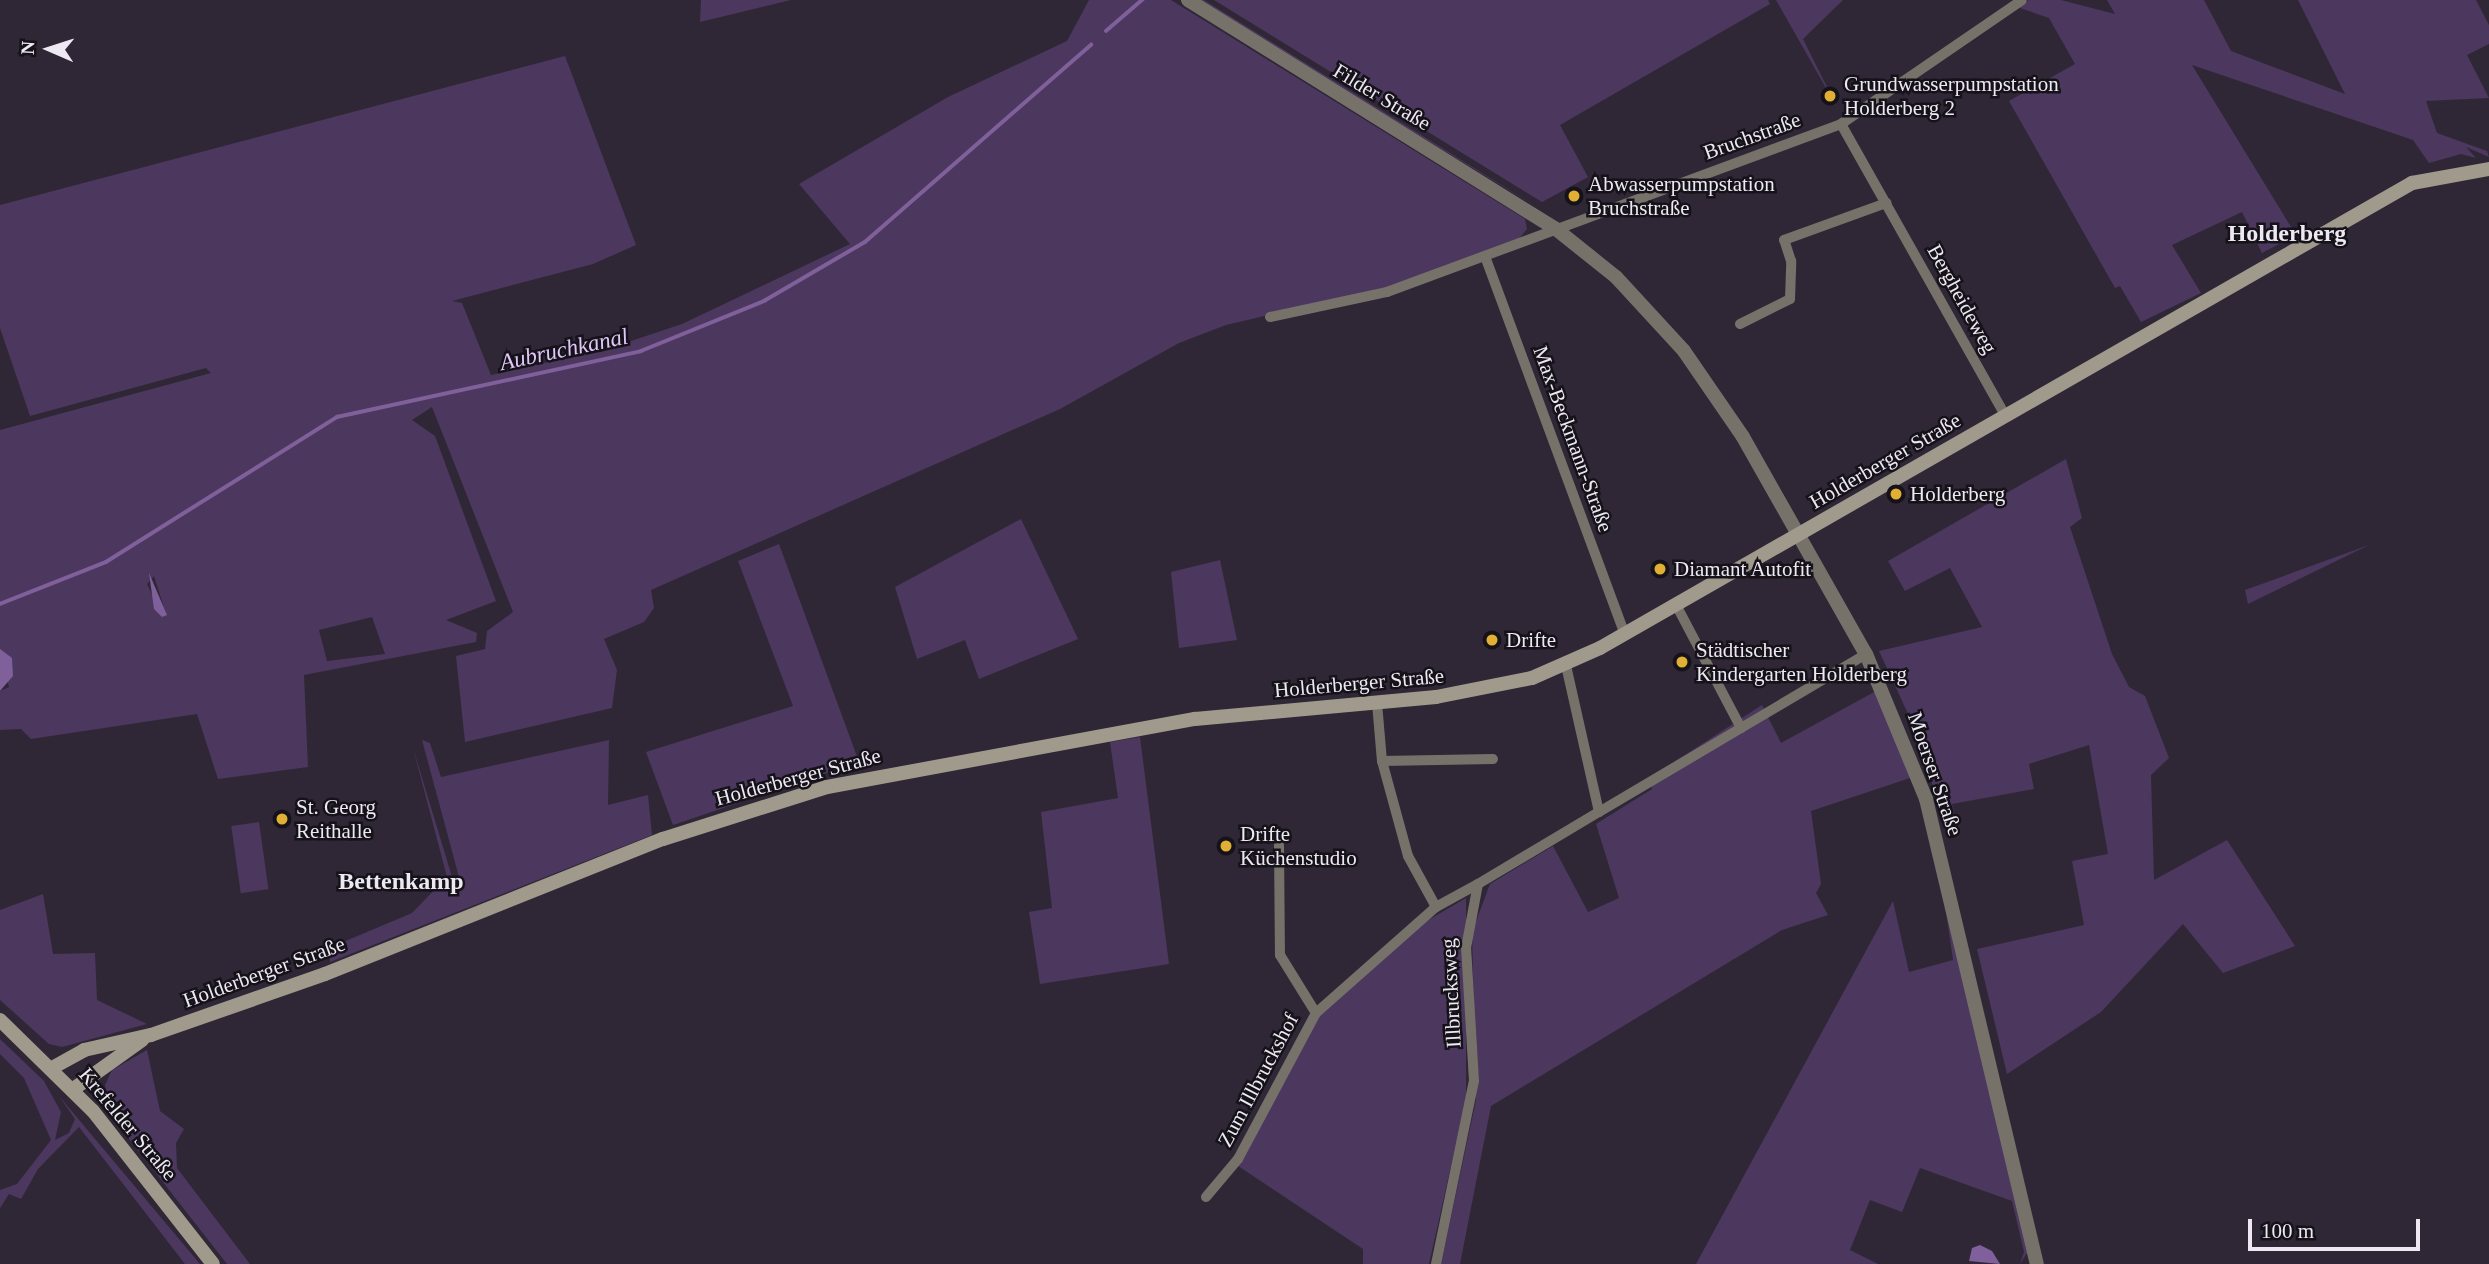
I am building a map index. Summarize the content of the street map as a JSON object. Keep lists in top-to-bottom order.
{
  "streets": {
    "main road": ["Holderberger Straße", "Krefelder Straße"],
    "street": [
      "Filder Straße",
      "Bruchstraße",
      "Bergheideweg",
      "Max-Beckmann-Straße",
      "Moerser Straße",
      "Illbrucksweg",
      "Zum Illbruckshof"
    ]
  },
  "crossings": [
    ["Filder Straße", "Bruchstraße"],
    ["Filder Straße", "Moerser Straße"],
    ["Bruchstraße", "Bergheideweg"],
    ["Bruchstraße", "Max-Beckmann-Straße"],
    ["Bruchstraße", "Moerser Straße"],
    ["Bergheideweg", "Holderberger Straße"],
    ["Max-Beckmann-Straße", "Holderberger Straße"],
    ["Holderberger Straße", "Moerser Straße"],
    ["Holderberger Straße", "Krefelder Straße"],
    ["Illbrucksweg", "Zum Illbruckshof"]
  ],
  "districts": ["Holderberg", "Bettenkamp"],
  "water": ["Aubruchkanal"],
  "places": [
    "Grundwasserpumpstation Holderberg 2",
    "Abwasserpumpstation Bruchstraße",
    "Holderberg",
    "Diamant Autofit",
    "Drifte",
    "Städtischer Kindergarten Holderberg",
    "St. Georg Reithalle",
    "Drifte Küchenstudio"
  ],
  "scale_bar": "100 m",
  "north": "left"
}
